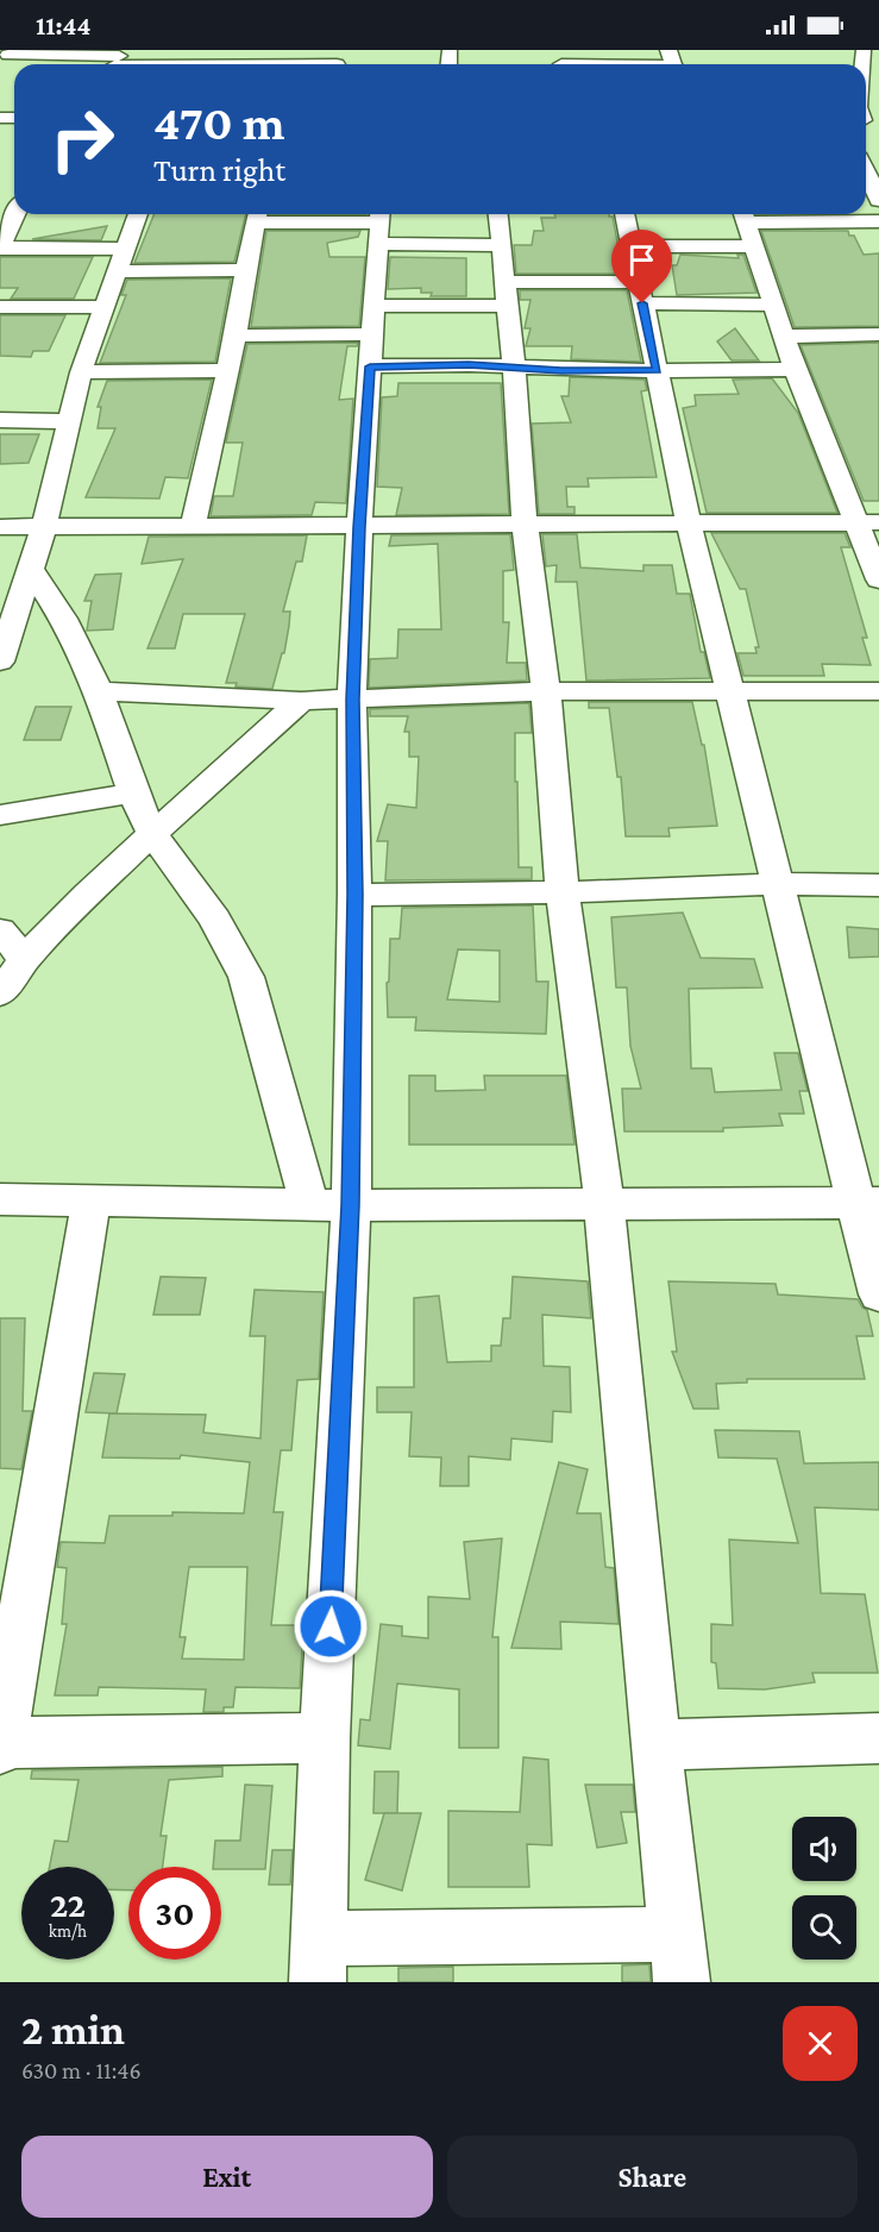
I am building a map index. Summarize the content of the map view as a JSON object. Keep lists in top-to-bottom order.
{
  "page": {
    "status": "11:44",
    "turn": ["470 m", "Turn right"],
    "speed": "22 km/h",
    "limit": "30",
    "heading": ["2 min", "630 m · 11:46"],
    "buttons": ["Exit", "Share"]
  }
}
